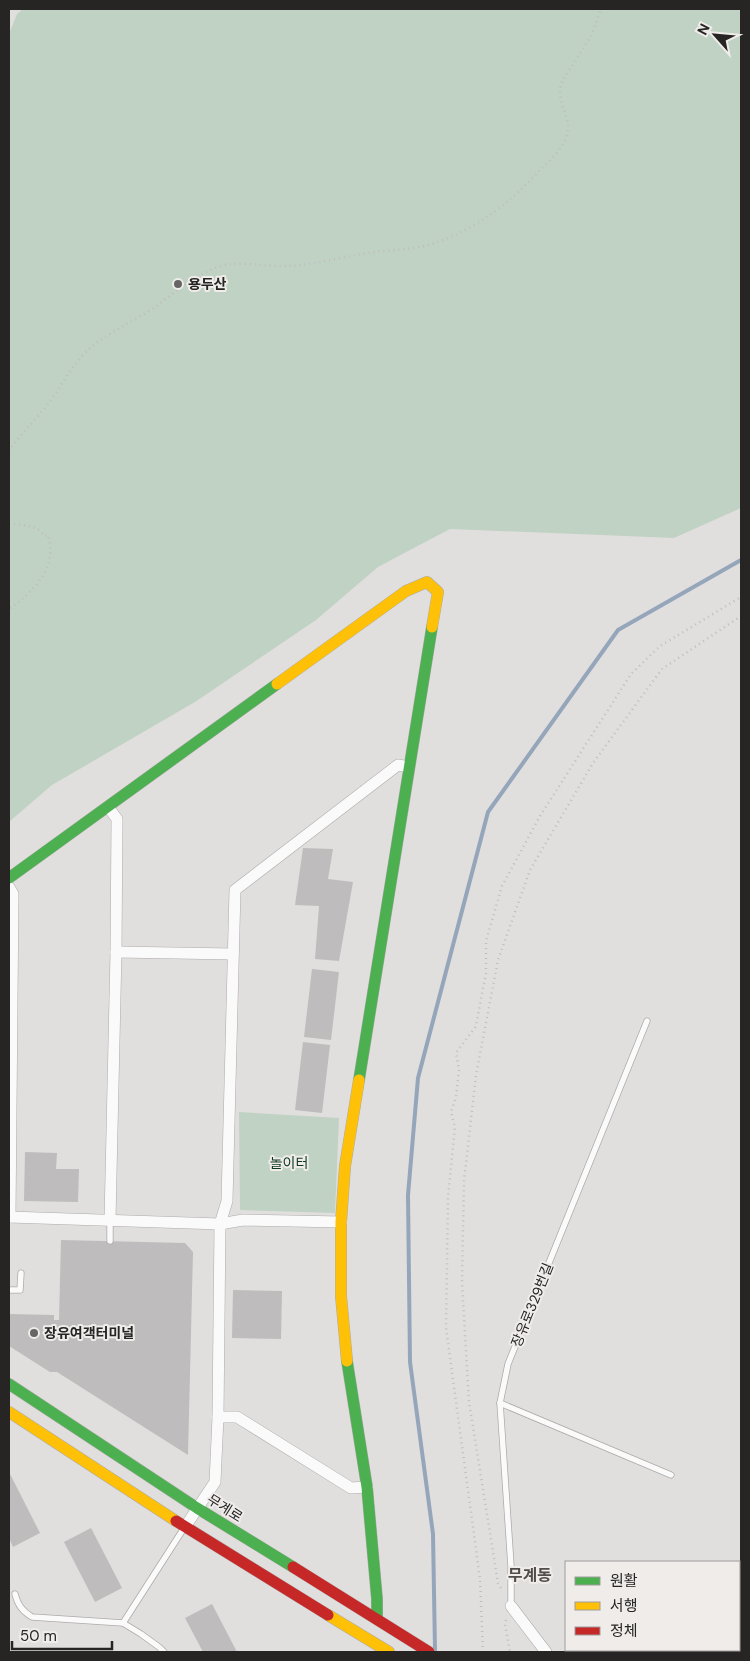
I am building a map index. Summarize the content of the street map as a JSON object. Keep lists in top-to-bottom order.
{
  "streets": {
    "street": ["무계로"],
    "lane": ["장유로329번길"]
  },
  "districts": ["무계동"],
  "parks": ["놀이터"],
  "places": ["용두산", "장유여객터미널"],
  "legend": ["원활", "서행", "정체"],
  "scale_bar": "50 m",
  "north": "top left"
}
